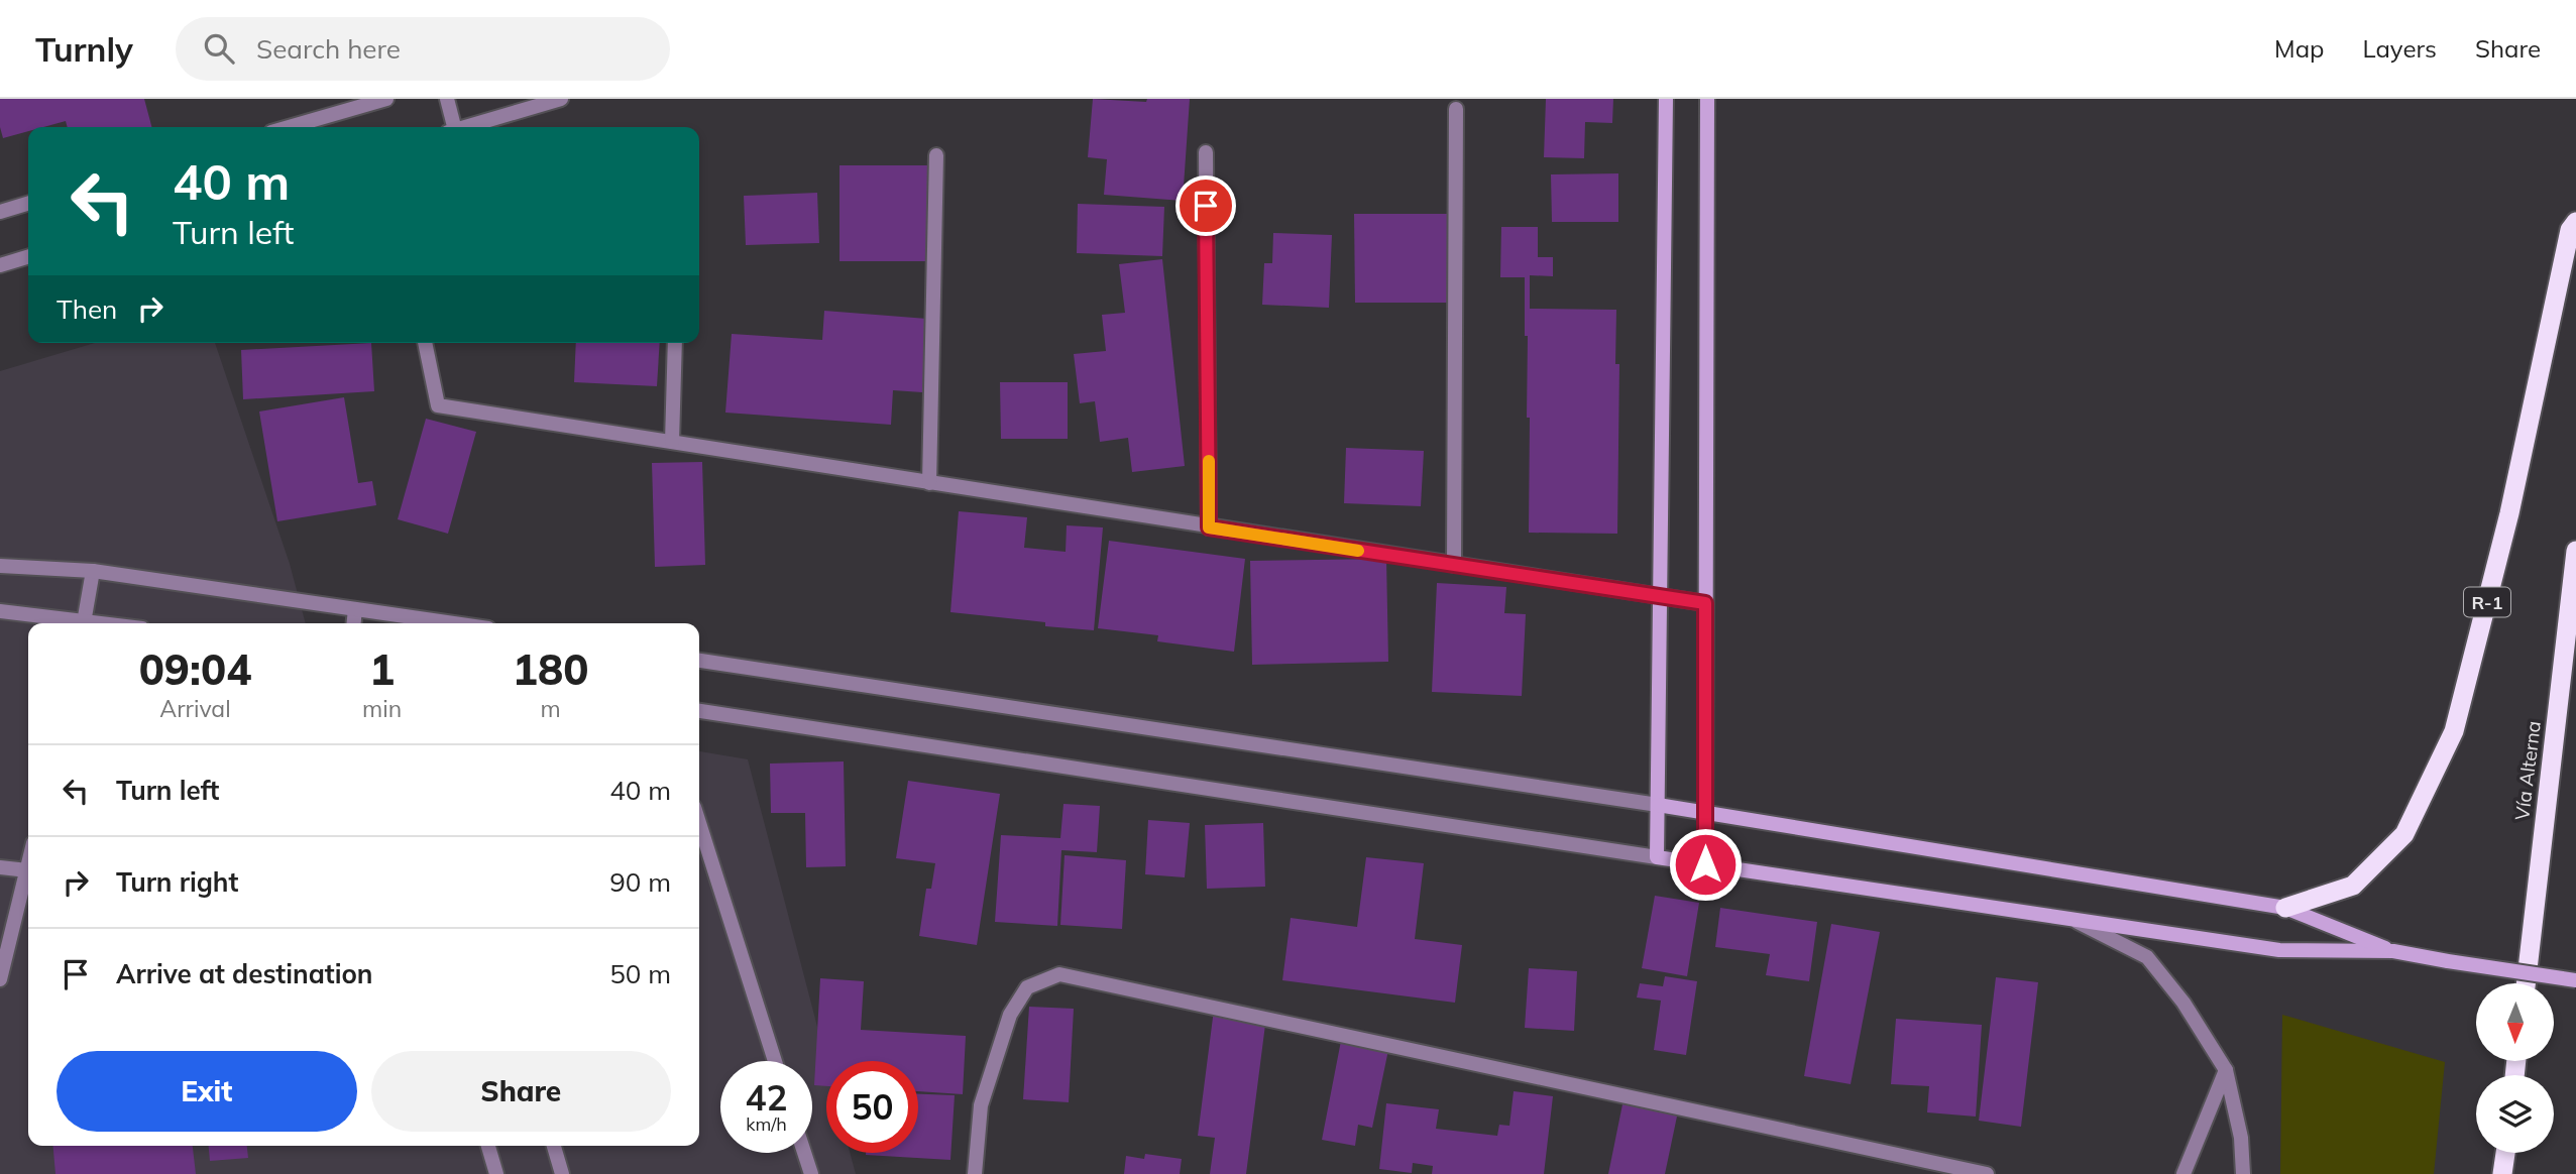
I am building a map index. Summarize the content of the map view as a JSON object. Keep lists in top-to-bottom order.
{
  "streets": {
    "highway": ["R-1", "Vía Alterna"]
  },
  "north": "bottom",
  "page": {
    "header": "Turnly",
    "search": "Search here",
    "nav": ["Map", "Layers", "Share"],
    "turn": ["40 m", "Turn left"],
    "then": "Then",
    "eta": [
      "09:04",
      "Arrival",
      "1",
      "min",
      "180",
      "m"
    ],
    "list": [
      {
        "name": "Turn left",
        "value": "40 m"
      },
      {
        "name": "Turn right",
        "value": "90 m"
      },
      {
        "name": "Arrive at destination",
        "value": "50 m"
      }
    ],
    "buttons": ["Exit", "Share"],
    "speed": "42 km/h",
    "limit": "50"
  }
}
